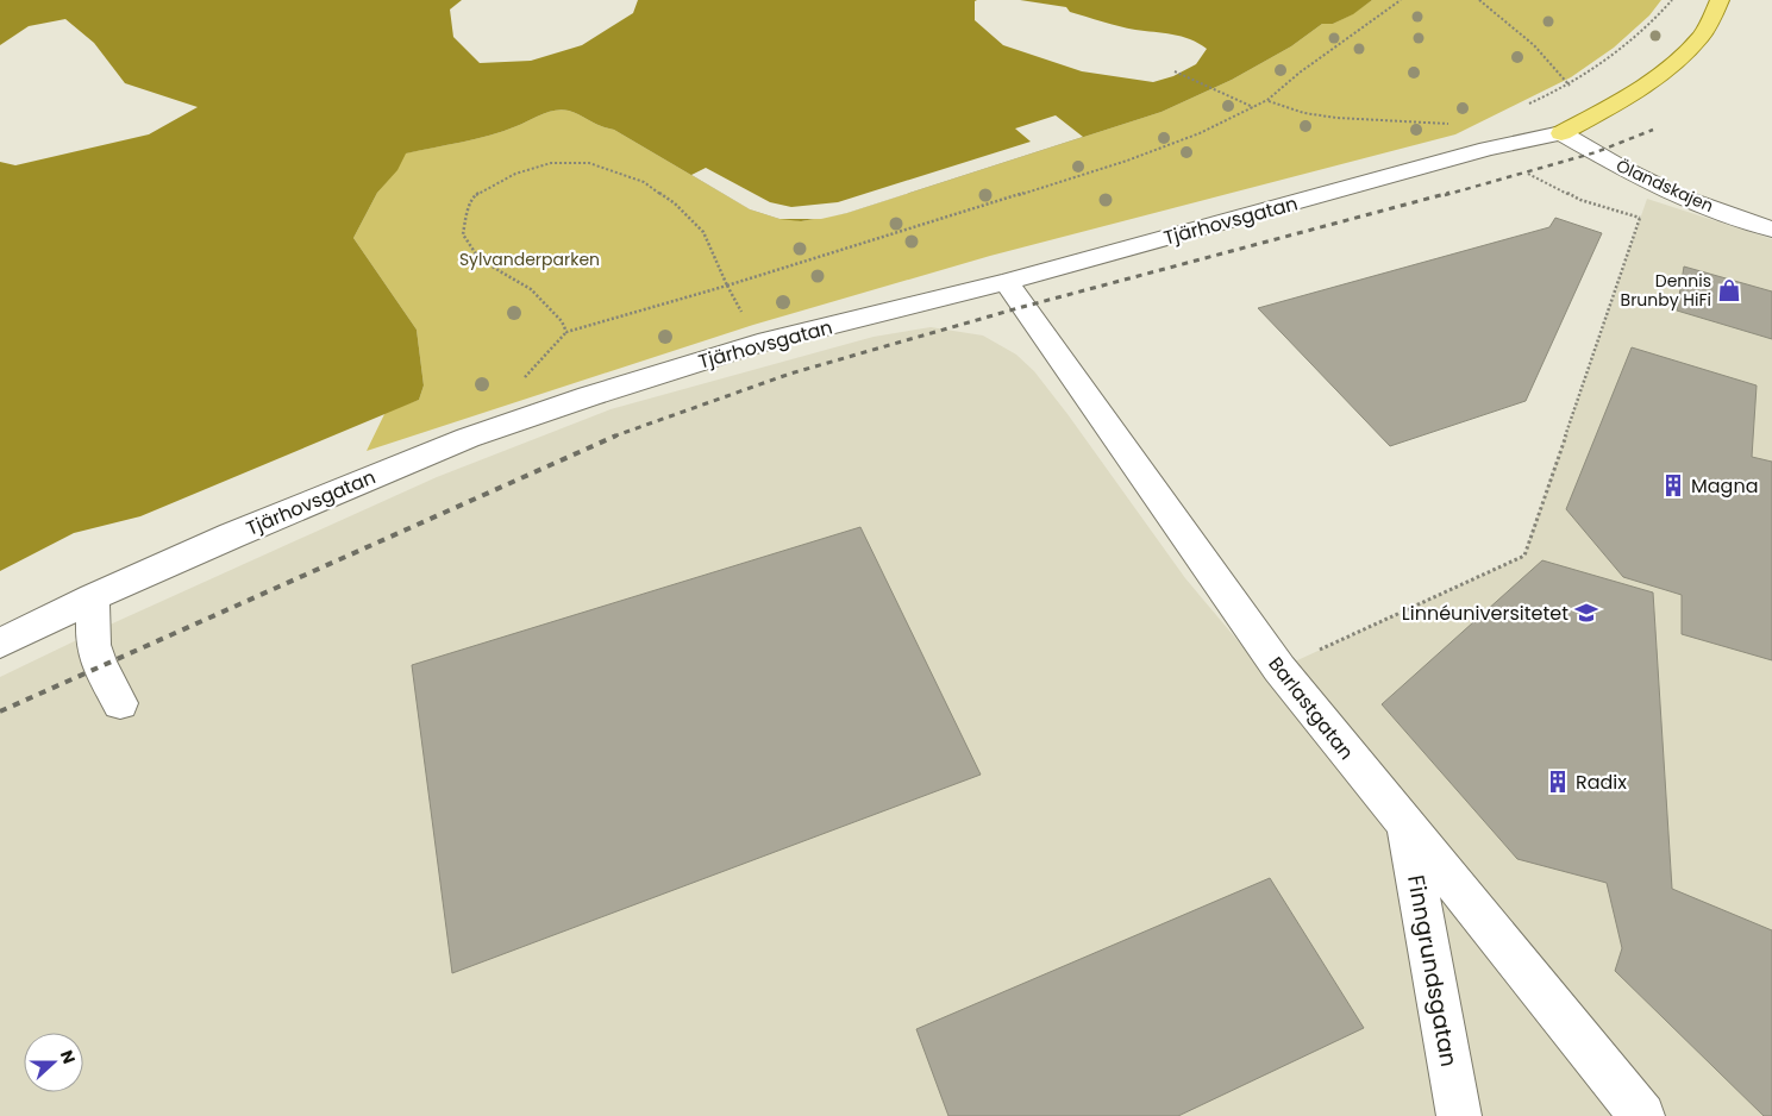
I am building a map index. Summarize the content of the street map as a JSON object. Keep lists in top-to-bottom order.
{
  "streets": {
    "street": [
      "Ölandskajen",
      "Tjärhovsgatan",
      "Barlastgatan",
      "Finngrundsgatan"
    ]
  },
  "crossings": [
    ["Ölandskajen", "Tjärhovsgatan"],
    ["Tjärhovsgatan", "Barlastgatan"],
    ["Barlastgatan", "Finngrundsgatan"]
  ],
  "parks": ["Sylvanderparken"],
  "places": {
    "shop": ["Dennis Brunby HiFi"],
    "building": ["Magna", "Radix"],
    "school or university": ["Linnéuniversitetet"]
  },
  "north": "right"
}
